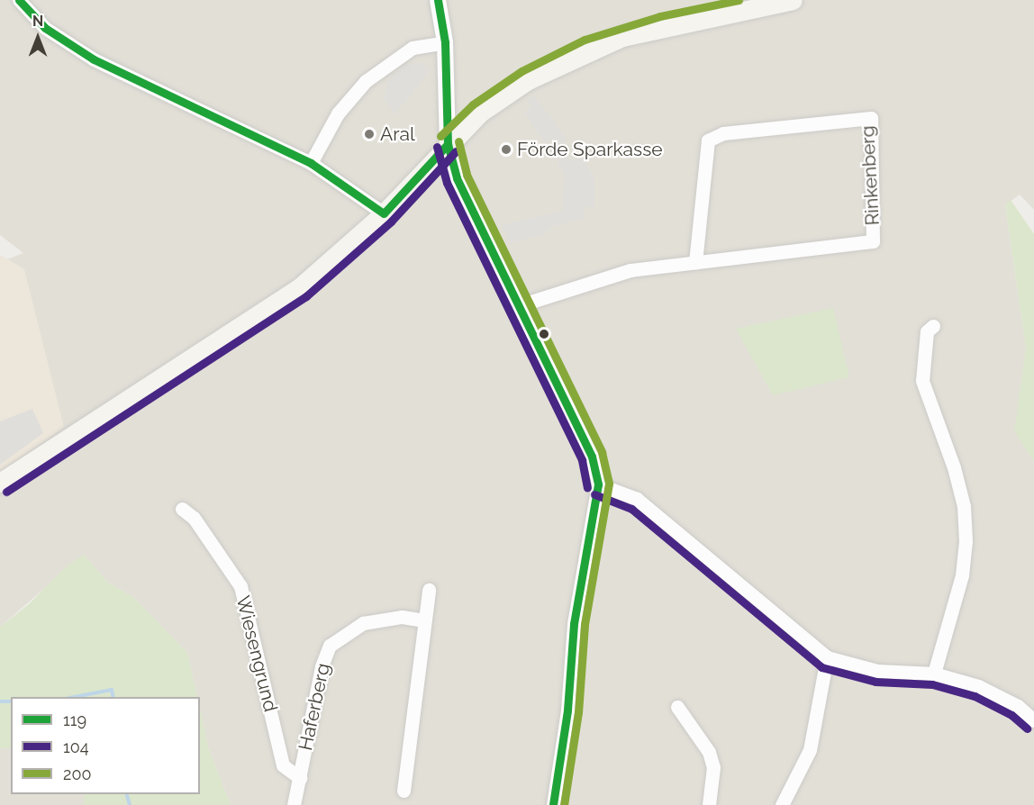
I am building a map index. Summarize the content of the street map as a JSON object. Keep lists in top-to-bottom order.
{
  "streets": {
    "street": ["Rinkenberg", "Wiesengrund", "Haferberg"]
  },
  "crossings": [
    ["Wiesengrund", "Haferberg"]
  ],
  "places": ["Aral", "Förde Sparkasse"],
  "lines": ["transit line 119", "transit line 200", "transit line 104"],
  "legend": ["119", "104", "200"],
  "north": "top"
}
